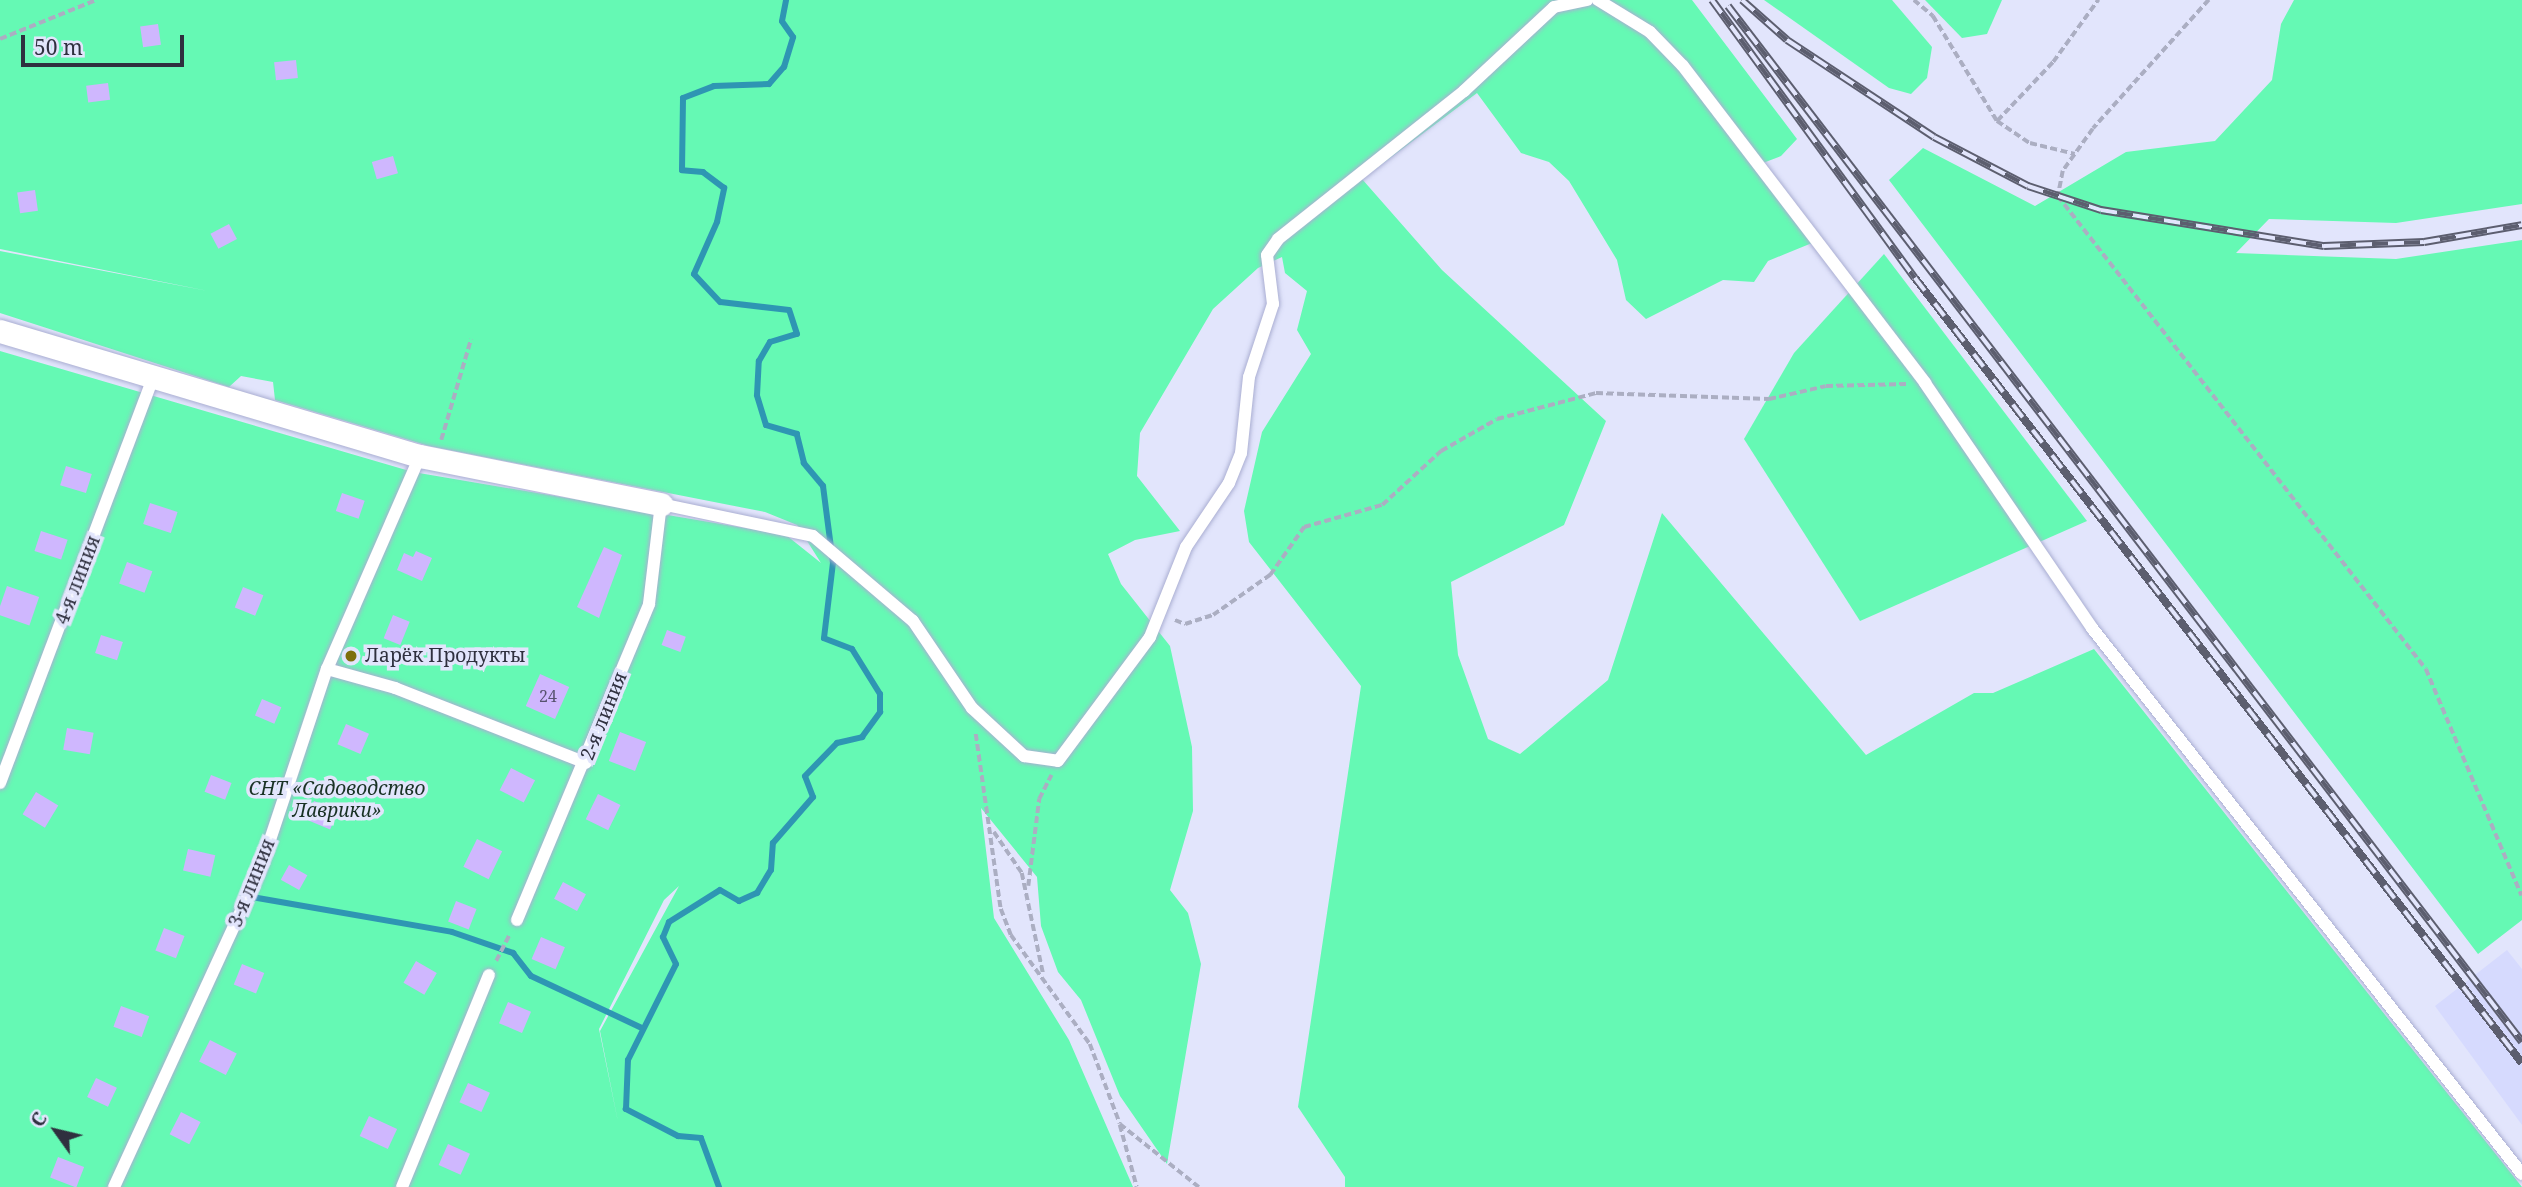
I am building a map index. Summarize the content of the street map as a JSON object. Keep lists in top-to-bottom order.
{
  "streets": {
    "lane": ["4-я линия", "2-я линия", "3-я линия"]
  },
  "parks": ["СНТ «Садоводство Лаврики»"],
  "places": ["Ларёк Продукты"],
  "house_numbers": ["24"],
  "scale_bar": "50 m",
  "north": "top left"
}
